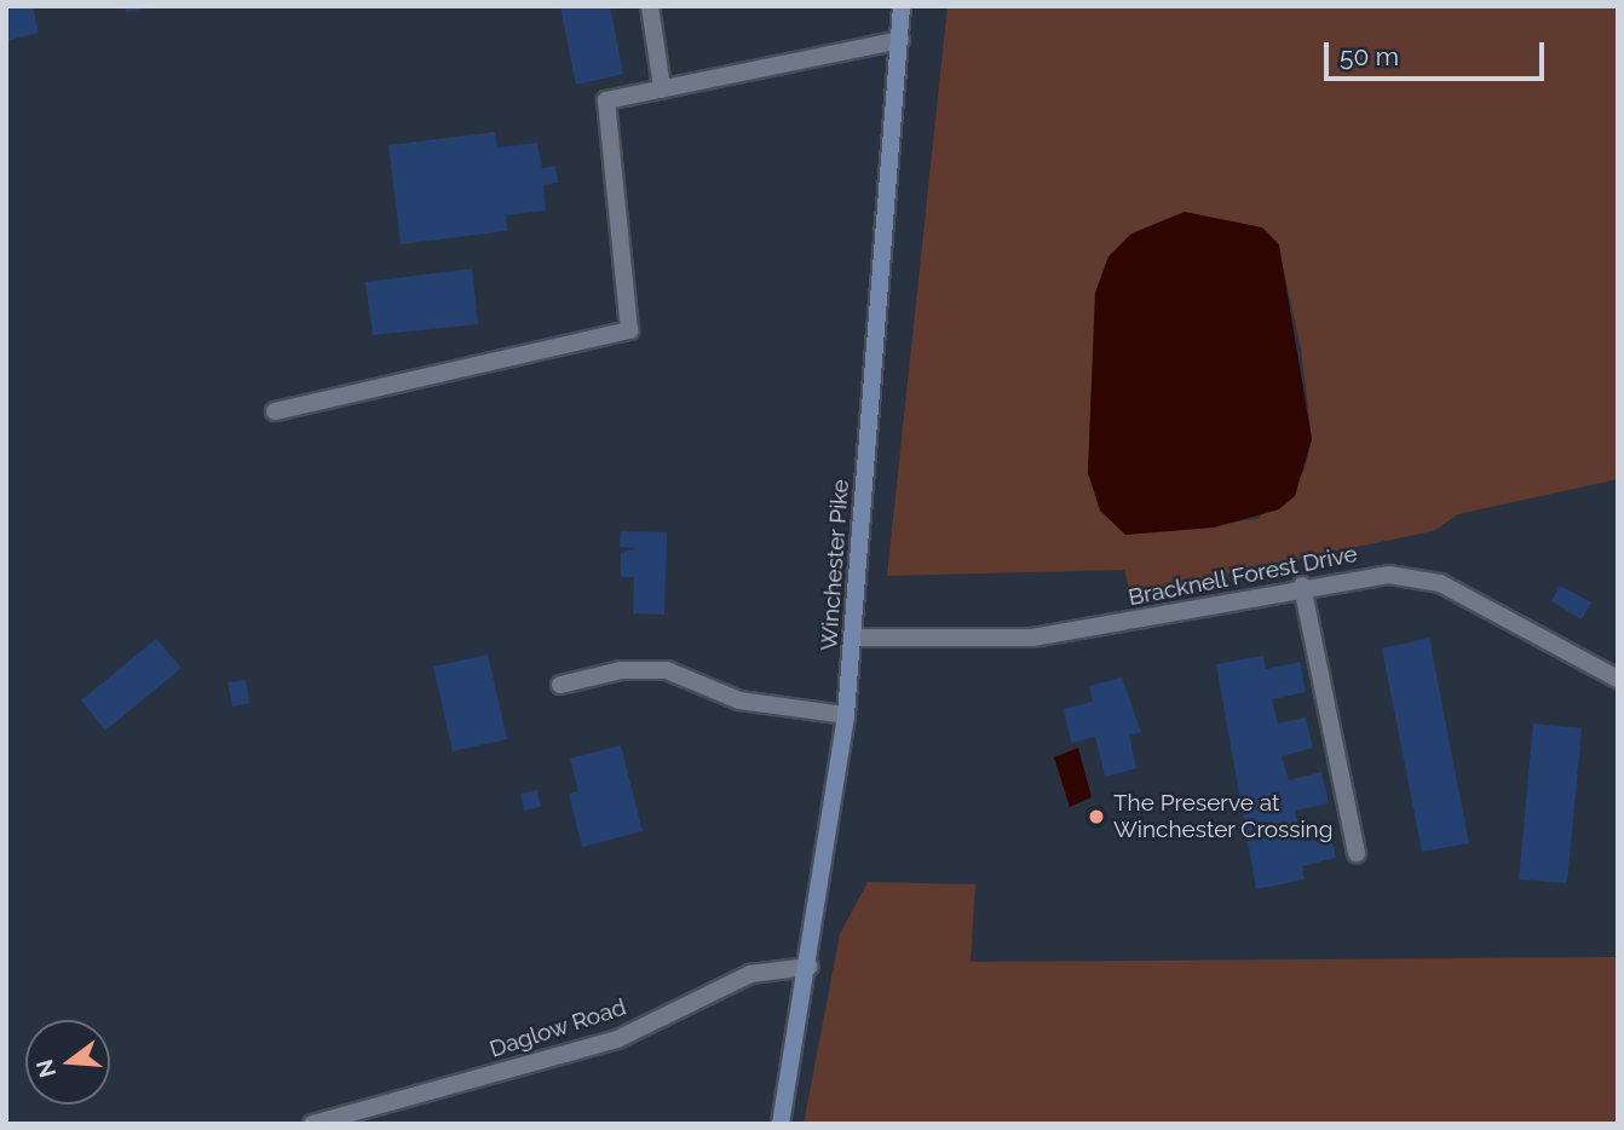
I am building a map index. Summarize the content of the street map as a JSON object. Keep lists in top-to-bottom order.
{
  "streets": {
    "main road": ["Winchester Pike"],
    "street": ["Bracknell Forest Drive", "Daglow Road"]
  },
  "crossings": [
    ["Winchester Pike", "Bracknell Forest Drive"],
    ["Winchester Pike", "Daglow Road"]
  ],
  "places": ["The Preserve at Winchester Crossing"],
  "scale_bar": "50 m",
  "north": "left"
}
